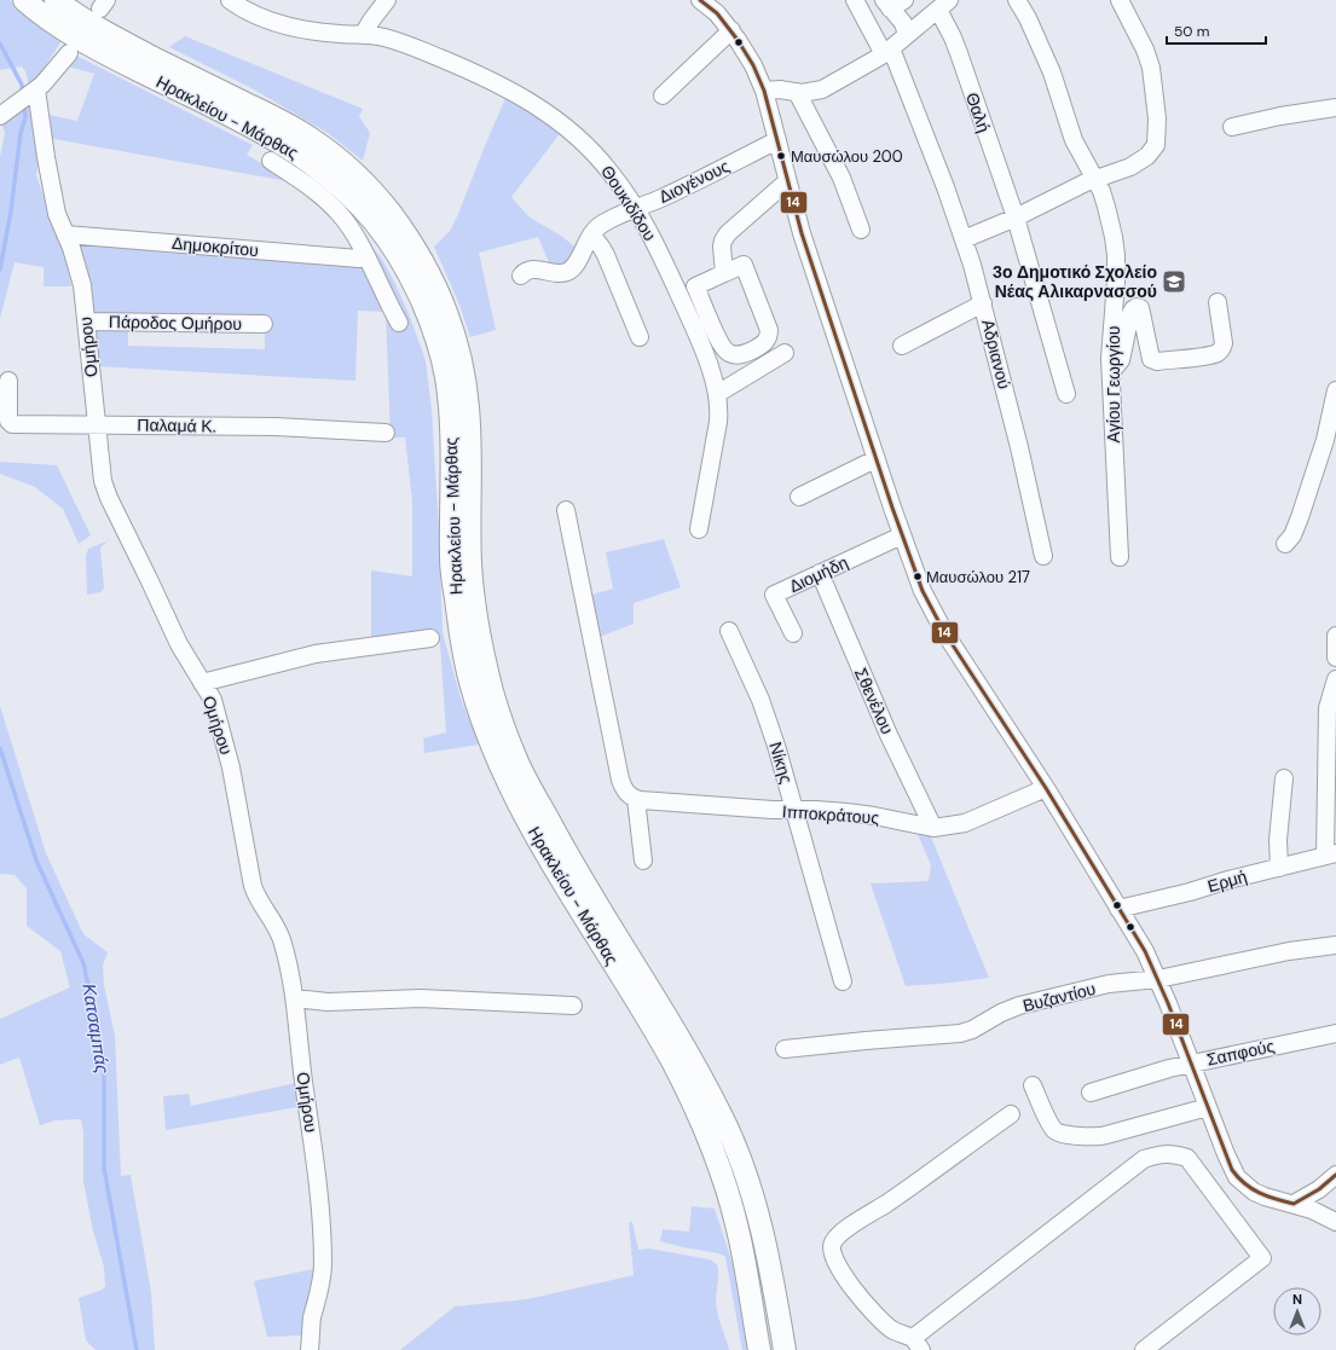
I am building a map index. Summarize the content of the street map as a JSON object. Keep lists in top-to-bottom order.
{
  "streets": {
    "main road": ["Ηρακλείου - Μάρθας"],
    "street": [
      "Θαλή",
      "Διογένους",
      "Θουκιδίδου",
      "Δημοκρίτου",
      "Πάροδος Ομήρου",
      "Ομήρου",
      "Αδριανού",
      "Αγίου Γεωργίου",
      "Παλαμά Κ.",
      "Διομήδη",
      "Σθενέλου",
      "Νίκης",
      "Ιπποκράτους",
      "Ερμή",
      "Βυζαντίου",
      "Σαπφούς"
    ]
  },
  "crossings": [
    ["Διογένους", "Θουκιδίδου"],
    ["Δημοκρίτου", "Ομήρου"],
    ["Πάροδος Ομήρου", "Ομήρου"],
    ["Ομήρου", "Παλαμά Κ."],
    ["Διομήδη", "Σθενέλου"],
    ["Σθενέλου", "Ιπποκράτους"],
    ["Νίκης", "Ιπποκράτους"]
  ],
  "water": ["Κατσαμπάς"],
  "places": {
    "other": ["Μαυσώλου 200", "Μαυσώλου 217"],
    "school or university": ["3ο Δημοτικό Σχολείο Νέας Αλικαρνασσού"]
  },
  "lines": ["transit line 14"],
  "scale_bar": "50 m",
  "north": "top"
}
